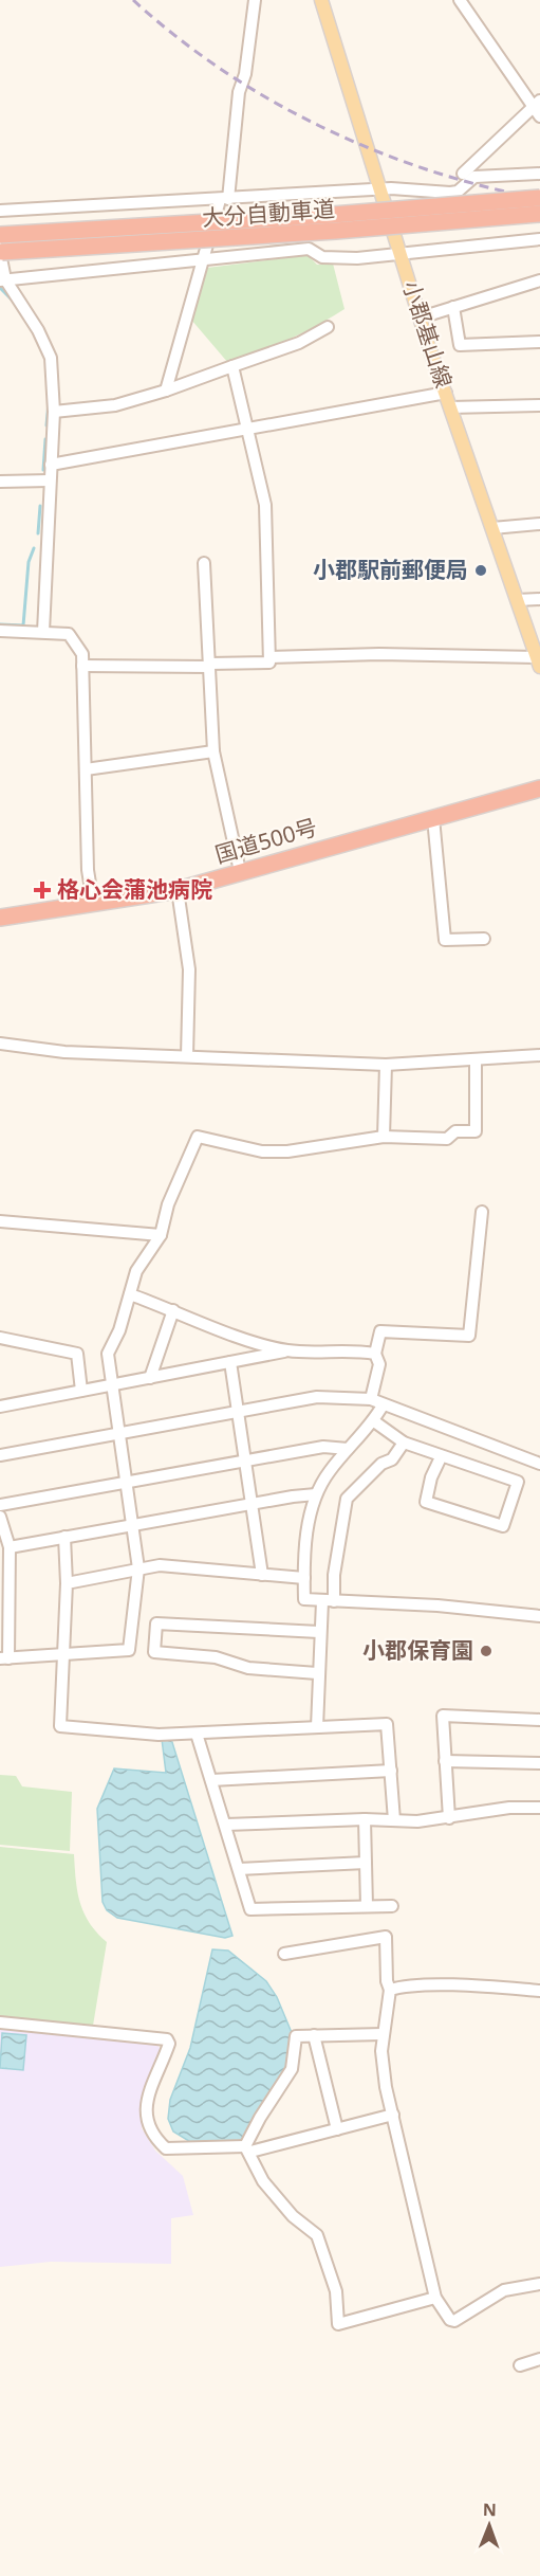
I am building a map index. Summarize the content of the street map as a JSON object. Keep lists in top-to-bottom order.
{
  "streets": {
    "highway": ["大分自動車道", "国道500号"],
    "main road": ["小郡基山線"]
  },
  "places": {
    "other": ["小郡駅前郵便局", "小郡保育園"],
    "health": ["格心会蒲池病院"]
  },
  "north": "top"
}
